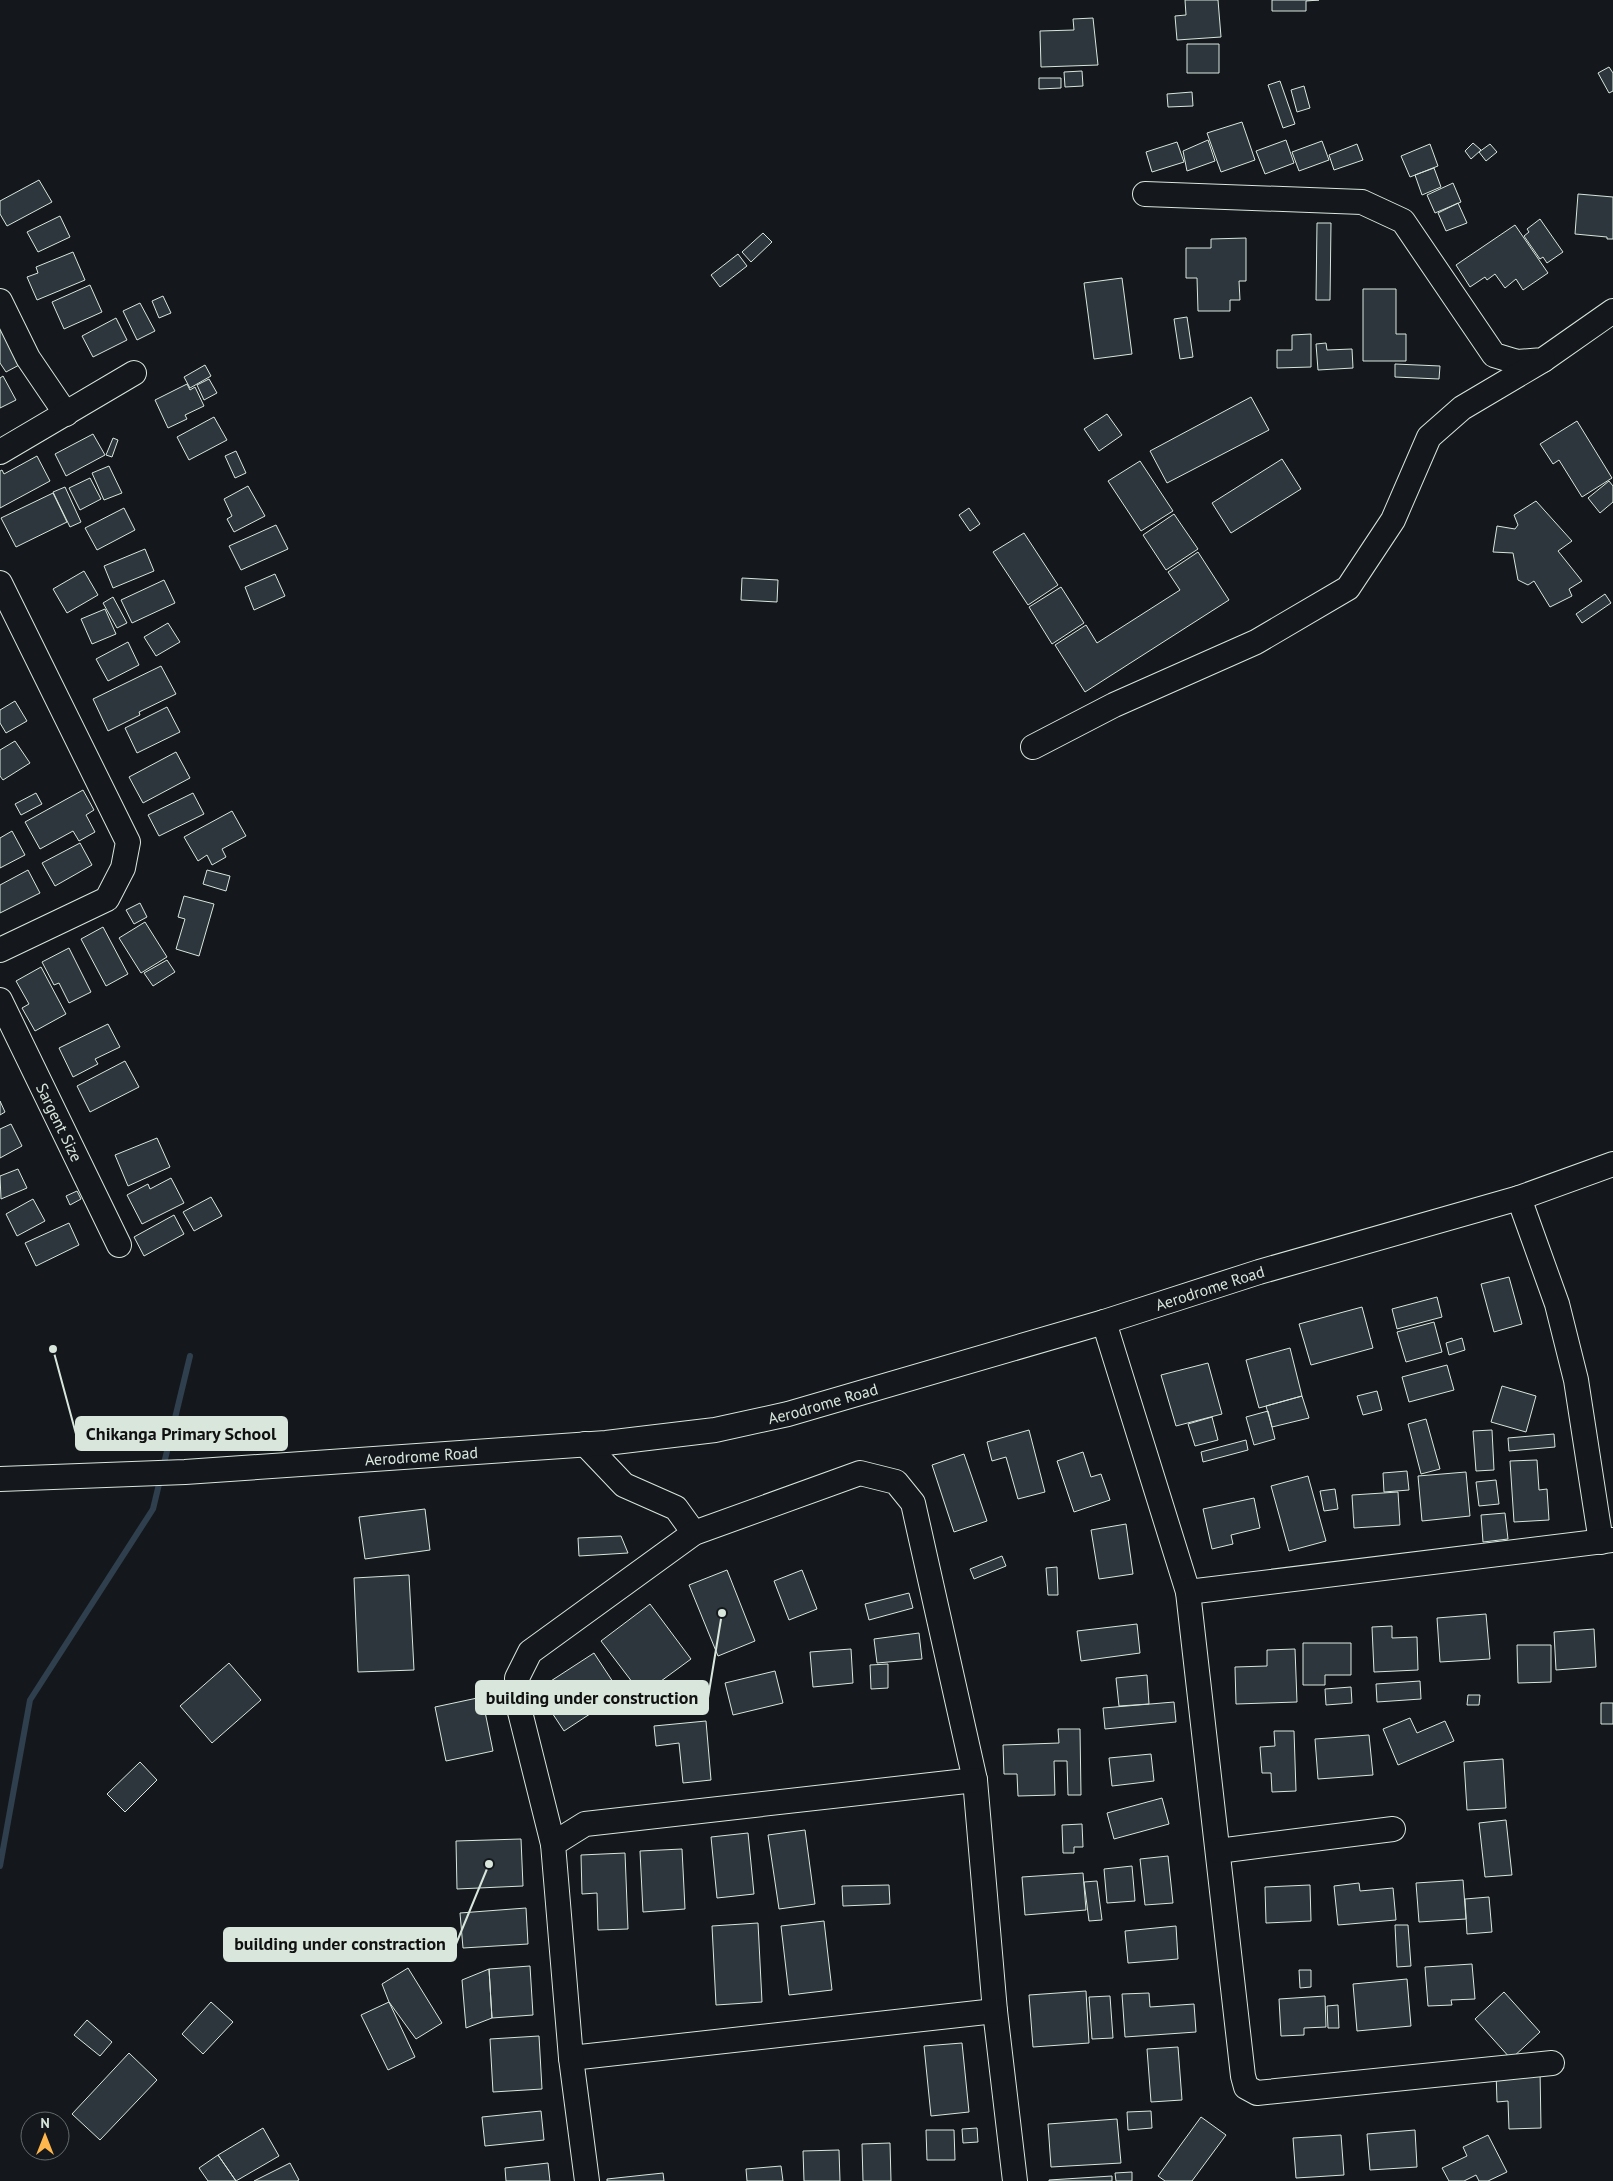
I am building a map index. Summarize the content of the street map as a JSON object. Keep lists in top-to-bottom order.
{
  "streets": {
    "street": ["Sargent Size", "Aerodrome Road"]
  },
  "places": ["Chikanga Primary School", "building under construction", "building under constraction"],
  "north": "top"
}
